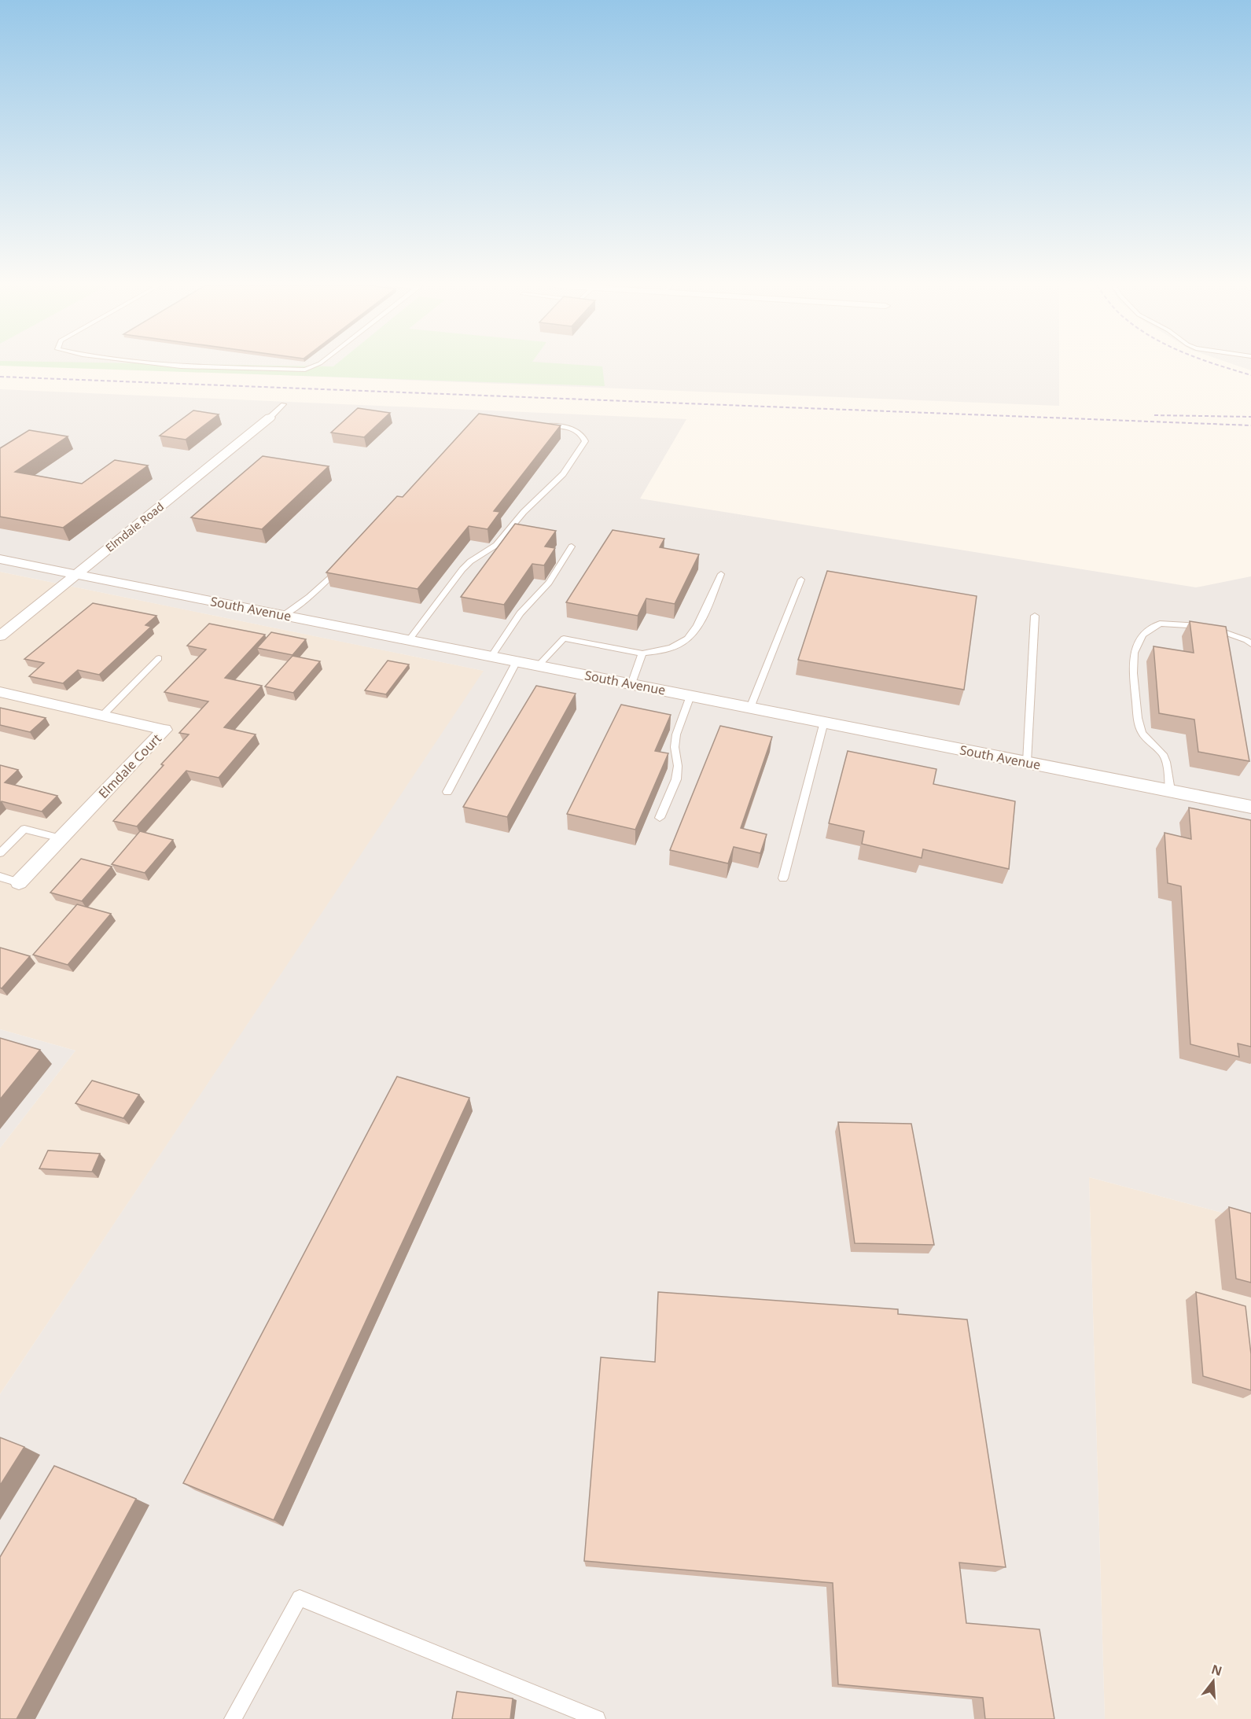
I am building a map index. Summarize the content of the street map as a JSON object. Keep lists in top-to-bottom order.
{
  "streets": {
    "street": ["Elmdale Road", "South Avenue", "Elmdale Court"]
  },
  "crossings": [
    ["Elmdale Road", "South Avenue"]
  ],
  "north": "top"
}
